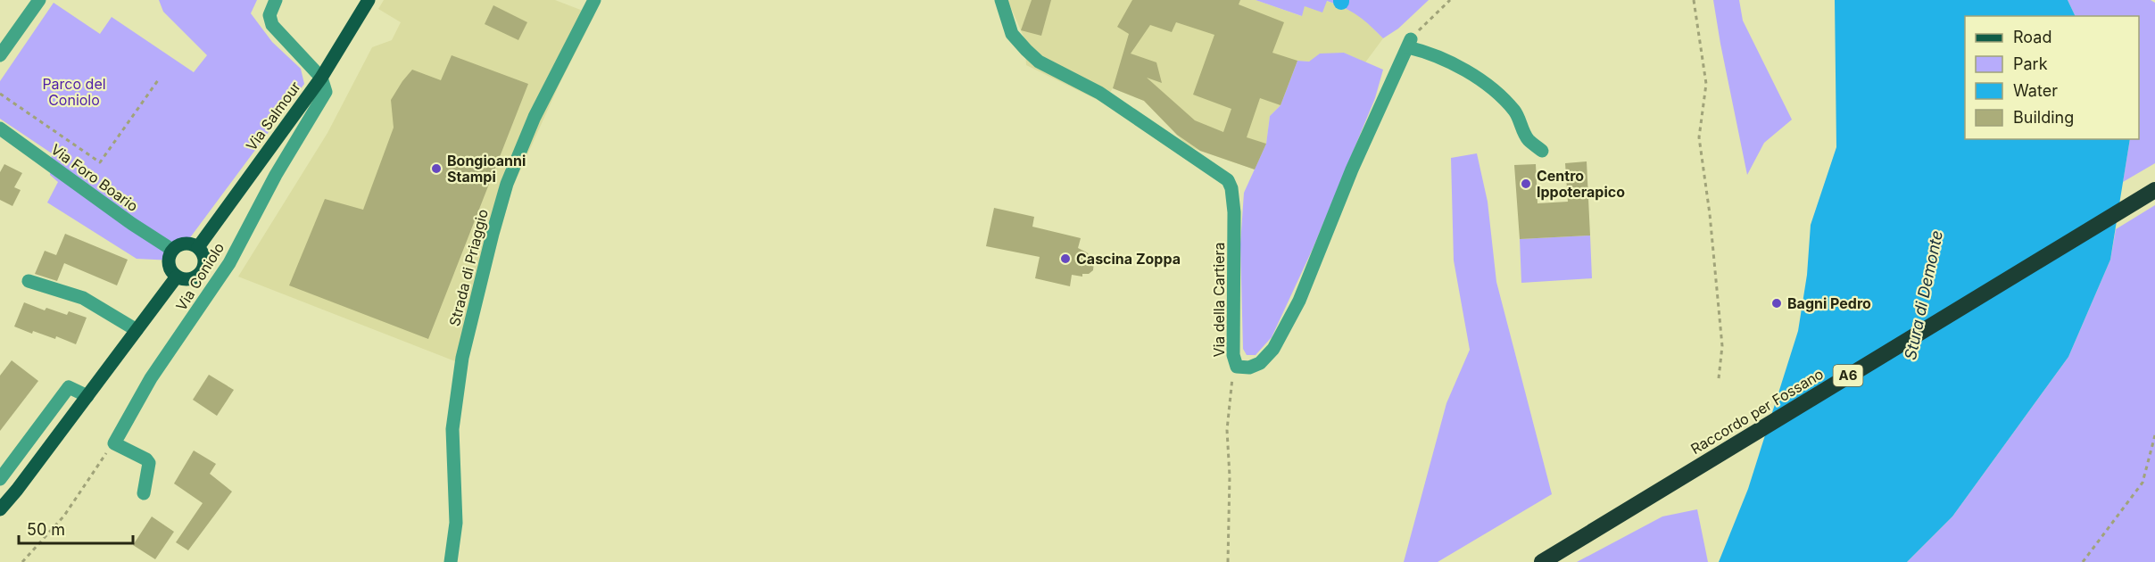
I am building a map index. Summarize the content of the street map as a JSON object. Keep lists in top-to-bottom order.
{
  "streets": {
    "highway": ["A6", "Raccordo per Fossano"],
    "main road": ["Via Salmour"],
    "street": [
      "Via Foro Boario",
      "Strada di Priaggio",
      "Via Coniolo",
      "Via della Cartiera"
    ]
  },
  "crossings": [
    ["Via Salmour", "Via Foro Boario"],
    ["Via Salmour", "Via Coniolo"]
  ],
  "water": ["Stura di Demonte"],
  "parks": ["Parco del Coniolo"],
  "places": [
    "Bongioanni Stampi",
    "Centro Ippoterapico",
    "Cascina Zoppa",
    "Bagni Pedro"
  ],
  "legend": [
    "Road",
    "Park",
    "Water",
    "Building"
  ],
  "scale_bar": "50 m"
}
